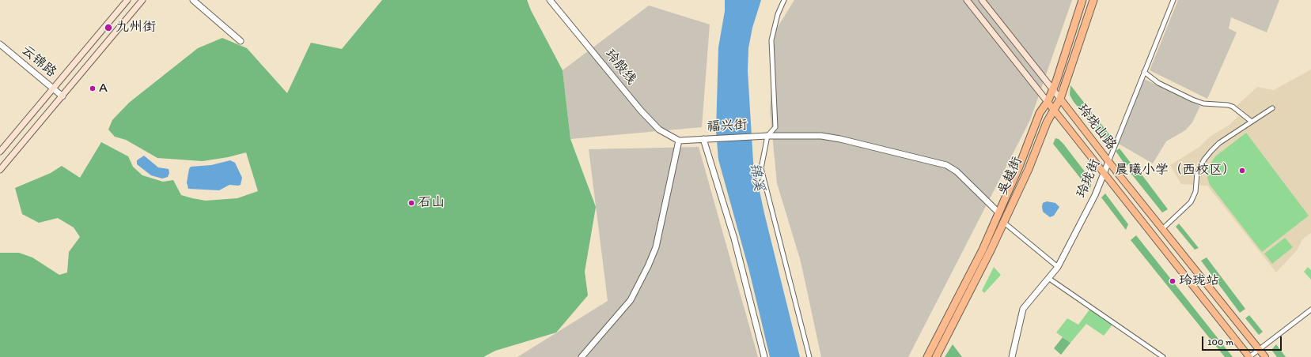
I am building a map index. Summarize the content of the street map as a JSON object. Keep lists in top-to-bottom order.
{
  "streets": {
    "highway": ["吴越街"],
    "main road": ["玲珑山路"],
    "street": [
      "云锦路",
      "玲殷线",
      "福兴街",
      "玲珑街"
    ]
  },
  "crossings": [
    ["玲殷线", "福兴街"],
    ["福兴街", "吴越街"],
    ["玲珑山路", "吴越街"],
    ["玲珑山路", "玲珑街"]
  ],
  "water": ["锦溪"],
  "places": [
    "九州街",
    "A",
    "晨曦小学（西校区）",
    "石山",
    "玲珑站"
  ],
  "scale_bar": "100 m"
}
